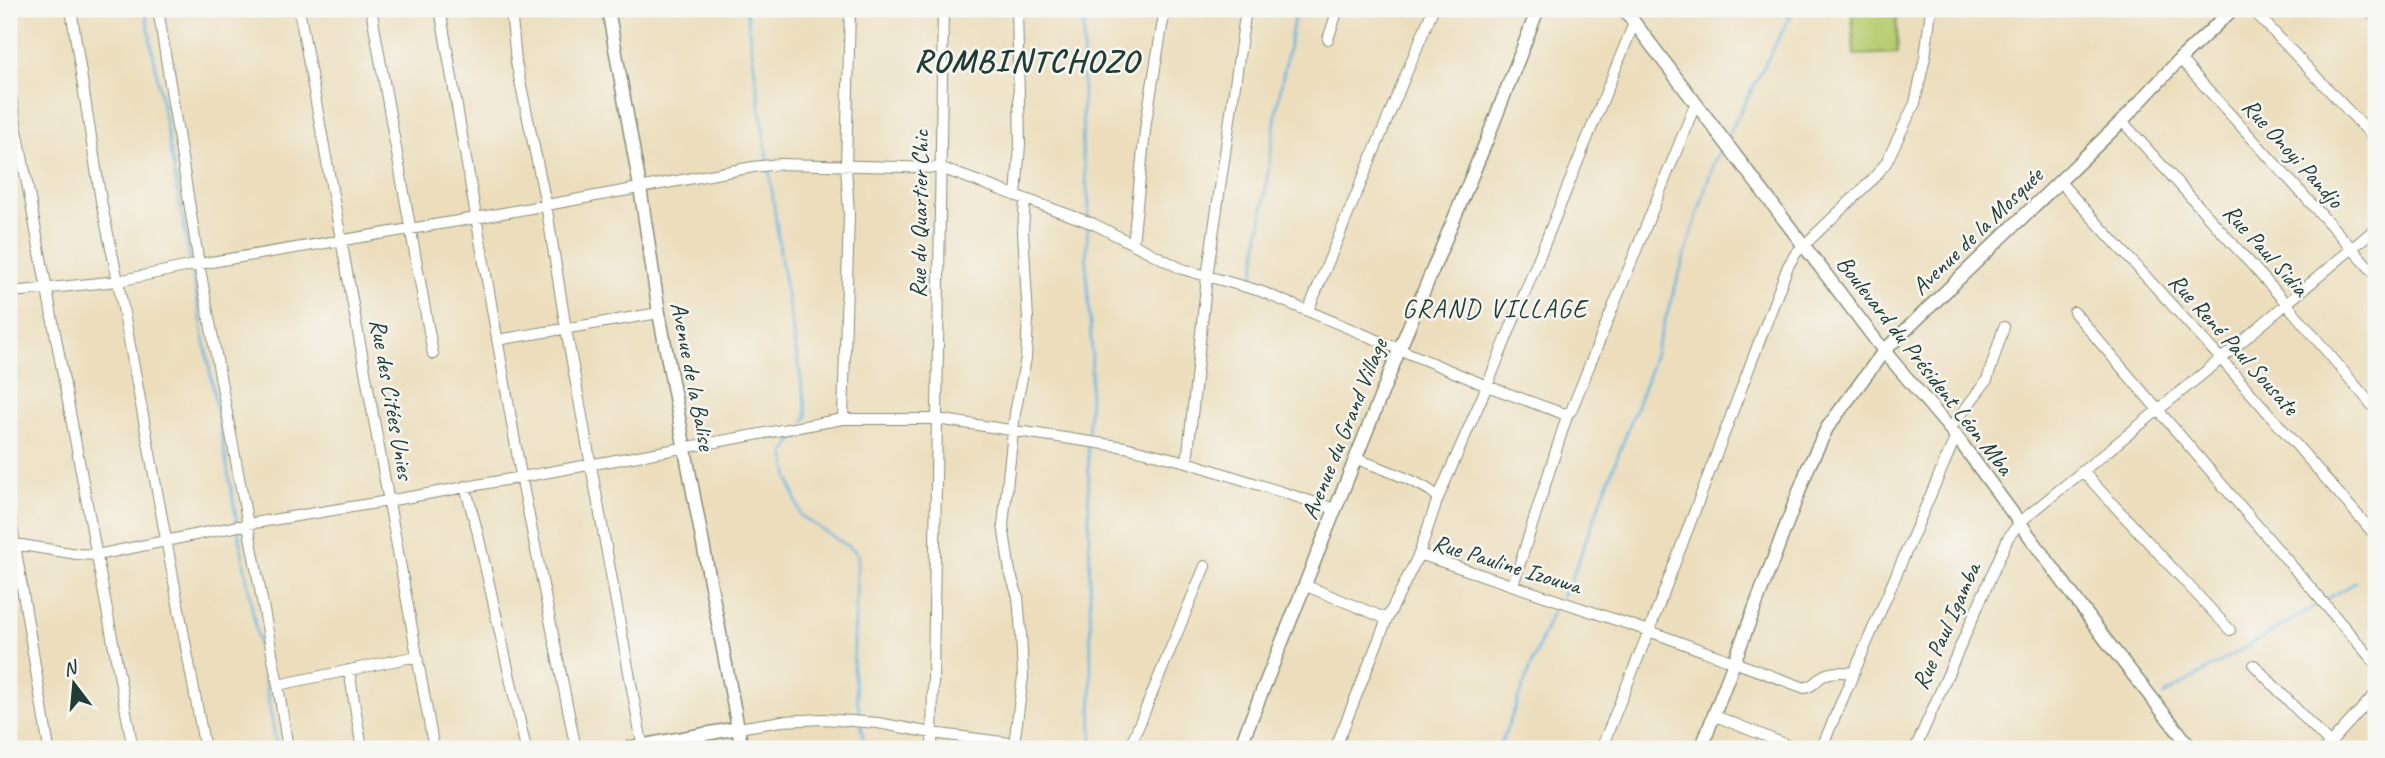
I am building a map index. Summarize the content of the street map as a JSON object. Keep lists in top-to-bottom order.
{
  "streets": {
    "street": [
      "Rue Onoyi Pandjo",
      "Rue du Quartier Chic",
      "Avenue de la Mosquée",
      "Rue Paul Sidia",
      "Rue René Paul Sousate",
      "Boulevard du Président Léon Mba",
      "Avenue de la Balise",
      "Rue des Citées Unies",
      "Avenue du Grand Village",
      "Rue Pauline Izouwa",
      "Rue Paul Igamba"
    ]
  },
  "crossings": [
    ["Rue Onoyi Pandjo", "Avenue de la Mosquée"],
    ["Rue du Quartier Chic", "Rue des Citées Unies"],
    ["Avenue de la Mosquée", "Rue Paul Sidia"],
    ["Avenue de la Mosquée", "Rue René Paul Sousate"],
    ["Avenue de la Mosquée", "Boulevard du Président Léon Mba"],
    ["Avenue de la Mosquée", "Rue Pauline Izouwa"],
    ["Boulevard du Président Léon Mba", "Rue Paul Igamba"],
    ["Avenue de la Balise", "Rue des Citées Unies"]
  ],
  "districts": ["ROMBINTCHOZO", "GRAND VILLAGE"],
  "north": "top"
}
